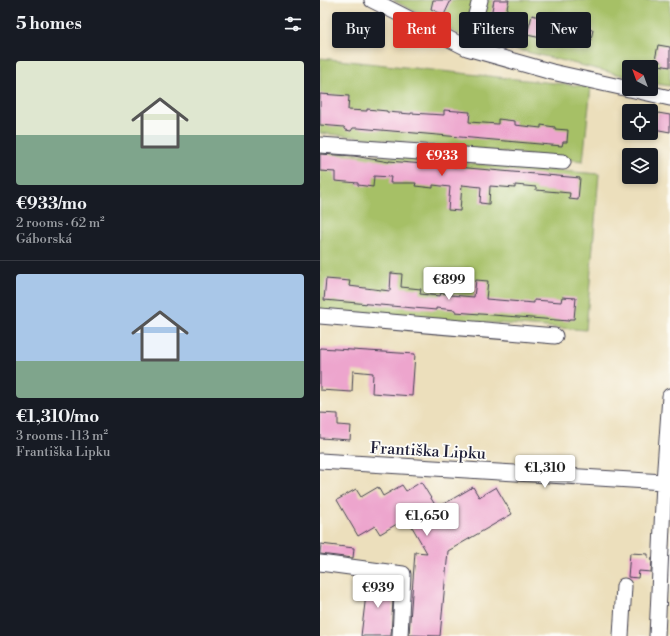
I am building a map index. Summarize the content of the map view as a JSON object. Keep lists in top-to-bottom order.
{
  "streets": {
    "street": ["Františka Lipku"]
  },
  "north": "top left",
  "page": {
    "heading": "5 homes",
    "chip": [
      "Buy",
      "Rent",
      "Filters",
      "New"
    ],
    "list": [
      {
        "name": "€933/mo",
        "note": "2 rooms · 62 m² · Gáborská"
      },
      {
        "name": "€1,310/mo",
        "note": "3 rooms · 113 m² · Františka Lipku"
      }
    ],
    "price": [
      "€933",
      "€899",
      "€1,310",
      "€1,650",
      "€939"
    ]
  }
}
